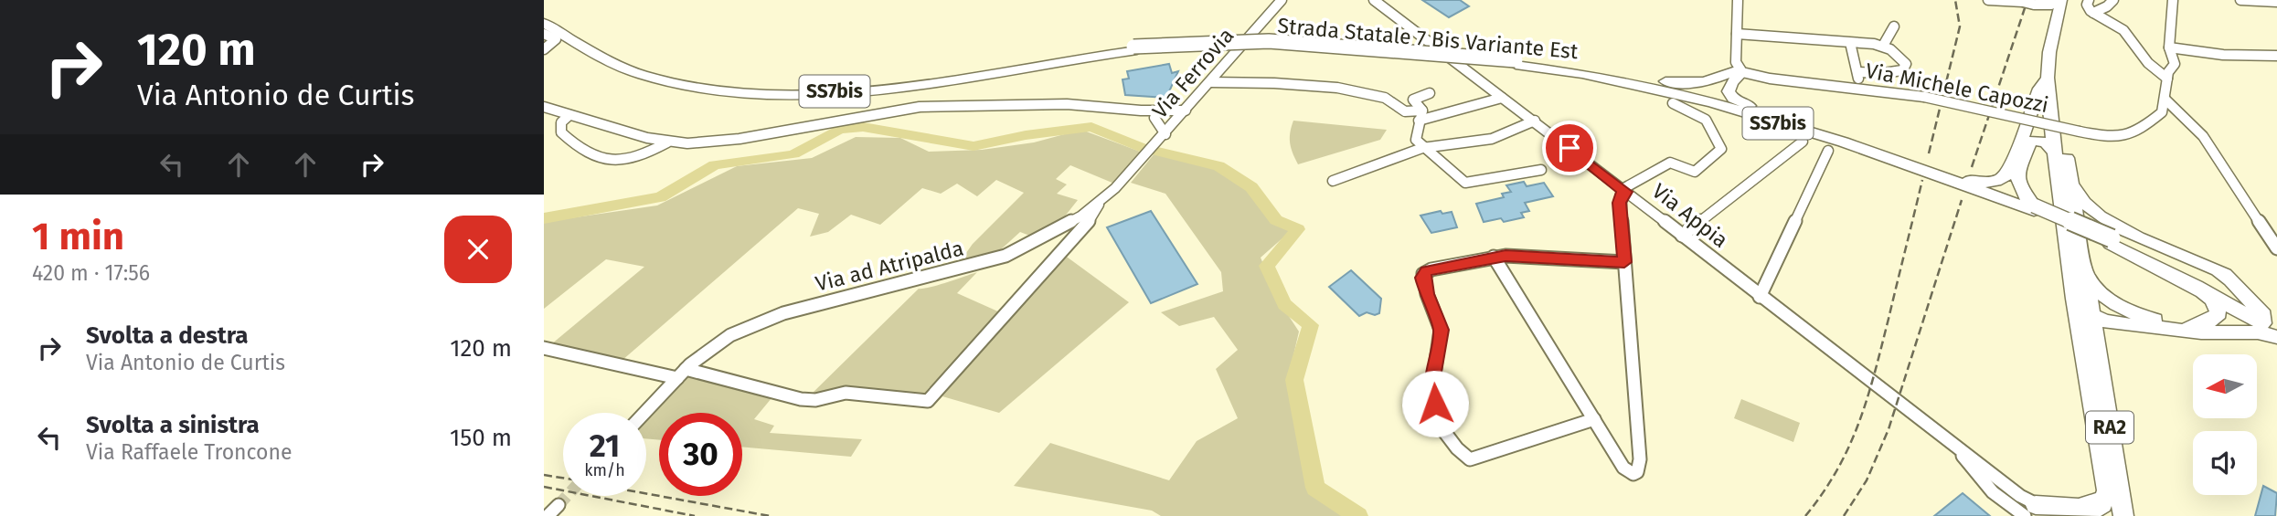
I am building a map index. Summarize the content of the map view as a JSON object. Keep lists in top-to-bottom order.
{
  "streets": {
    "highway": ["Strada Statale 7 Bis Variante Est", "SS7bis", "RA2"],
    "street": [
      "Via Ferrovia",
      "Via Michele Capozzi",
      "Via Appia",
      "Via ad Atripalda"
    ]
  },
  "crossings": [
    ["Via Ferrovia", "Via ad Atripalda"]
  ],
  "north": "left",
  "page": {
    "turn": ["120 m", "Via Antonio de Curtis"],
    "heading": ["1 min", "420 m · 17:56"],
    "list": [
      {
        "name": "Svolta a destra",
        "note": "Via Antonio de Curtis",
        "value": "120 m"
      },
      {
        "name": "Svolta a sinistra",
        "note": "Via Raffaele Troncone",
        "value": "150 m"
      }
    ],
    "speed": "21 km/h",
    "limit": "30"
  }
}
